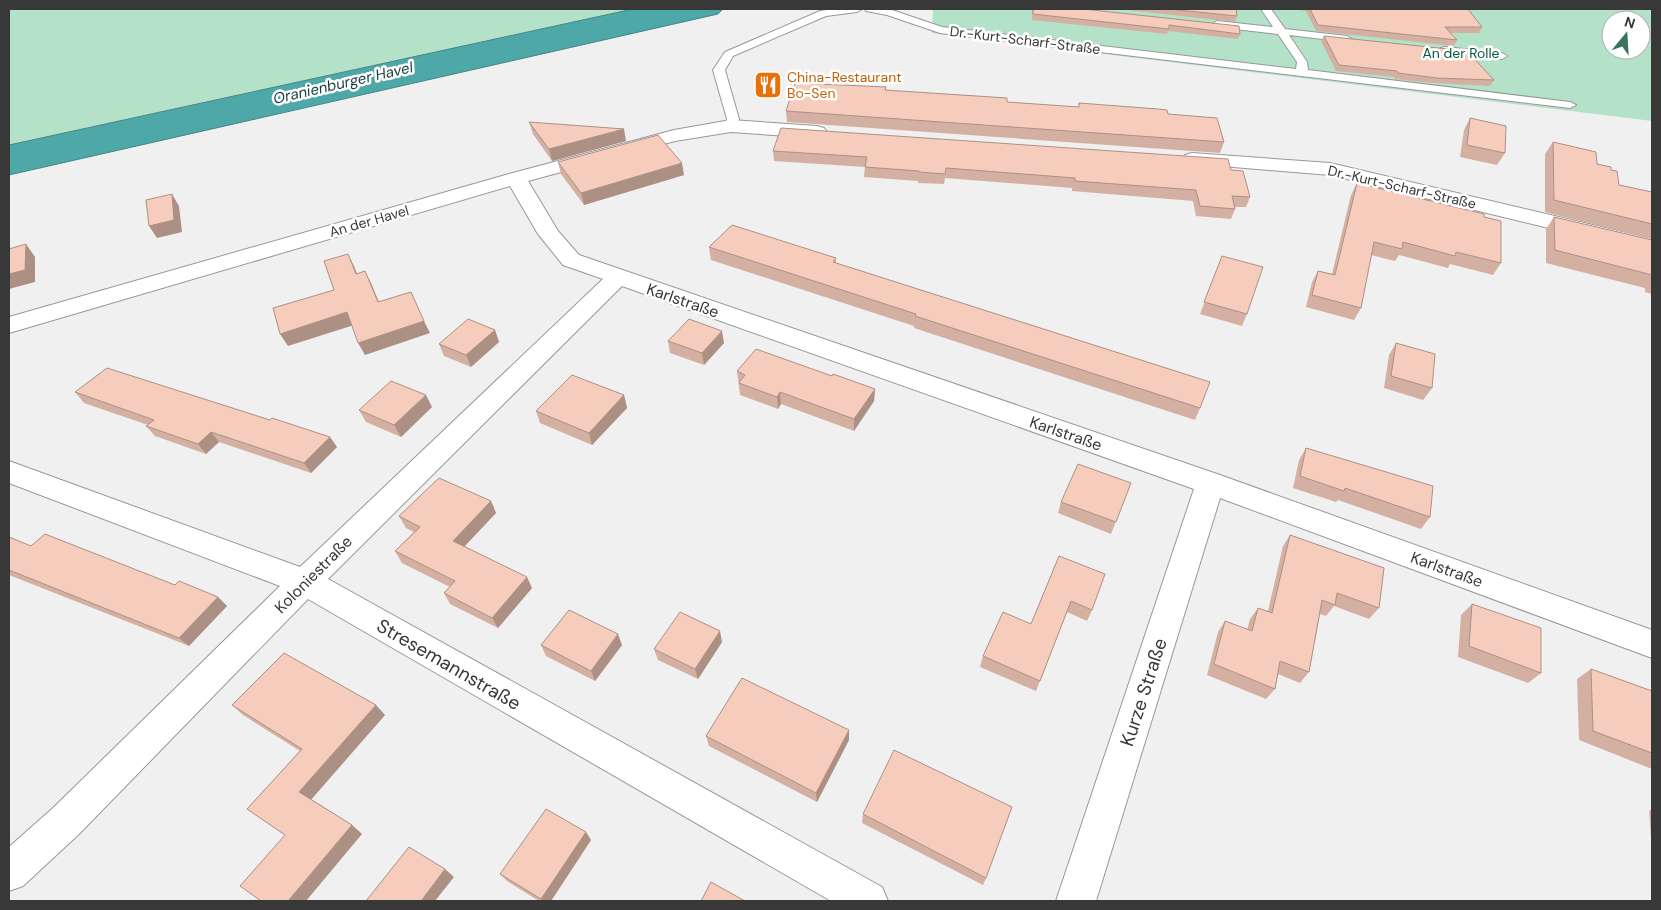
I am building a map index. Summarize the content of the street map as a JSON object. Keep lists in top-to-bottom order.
{
  "streets": {
    "street": [
      "Dr.-Kurt-Scharf-Straße",
      "An der Havel",
      "Karlstraße",
      "Koloniestraße",
      "Stresemannstraße",
      "Kurze Straße"
    ]
  },
  "crossings": [
    ["An der Havel", "Karlstraße"],
    ["Karlstraße", "Koloniestraße"],
    ["Karlstraße", "Kurze Straße"],
    ["Koloniestraße", "Stresemannstraße"]
  ],
  "water": ["Oranienburger Havel"],
  "parks": ["An der Rolle"],
  "places": {
    "restaurant": ["China-Restaurant Bo-Sen"]
  },
  "north": "top"
}
